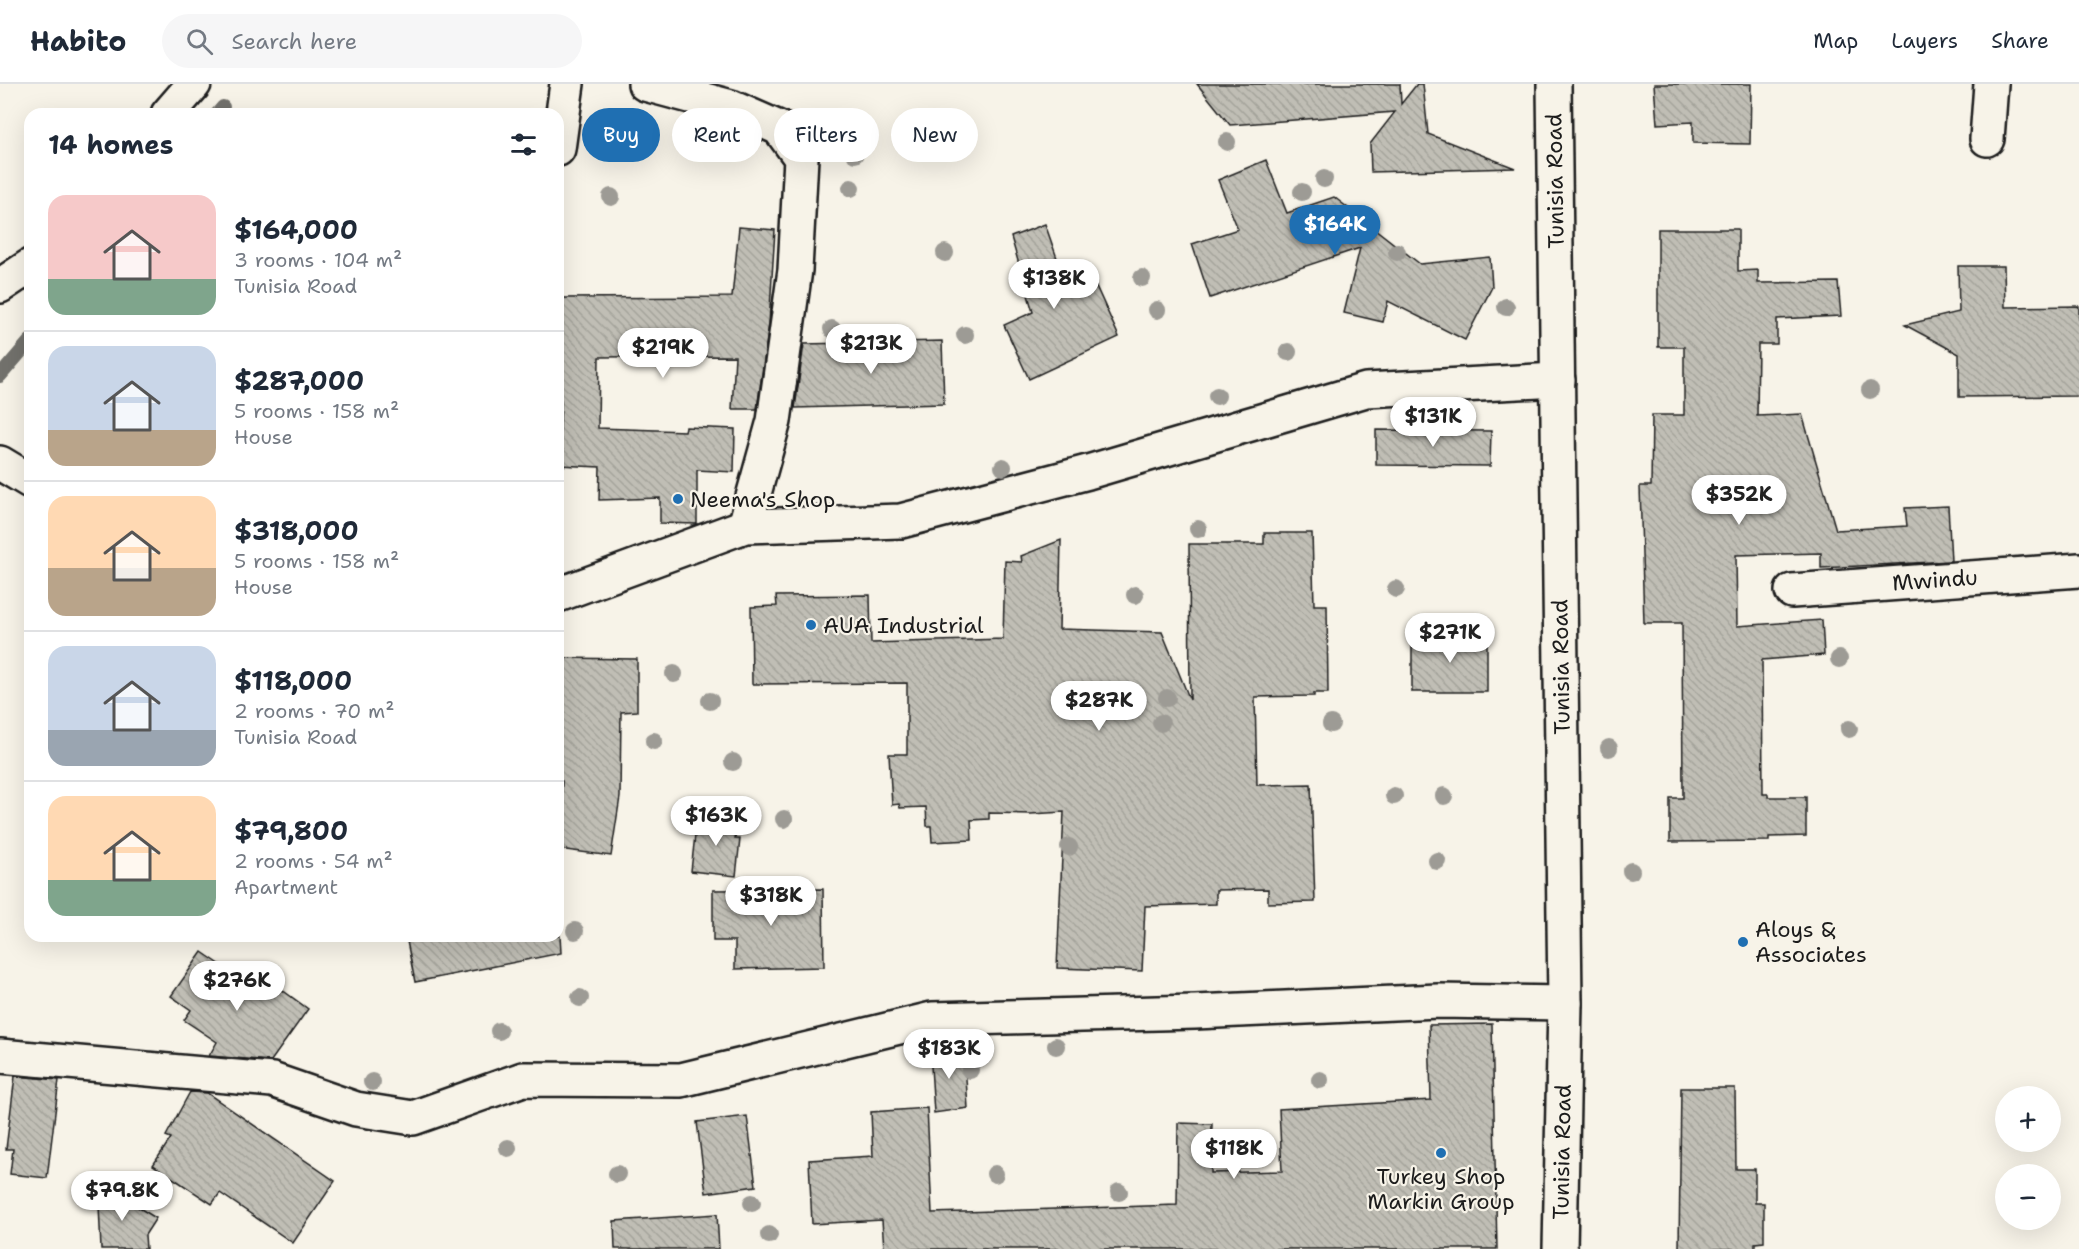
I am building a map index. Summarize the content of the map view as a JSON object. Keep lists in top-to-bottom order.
{
  "streets": {
    "street": ["Tunisia Road", "Mwindu"]
  },
  "places": [
    "Neema's Shop",
    "AUA Industrial",
    "Aloys & Associates",
    "Turkey Shop Markin Group"
  ],
  "page": {
    "header": "Habito",
    "search": "Search here",
    "nav": ["Map", "Layers", "Share"],
    "chip": [
      "Buy",
      "Rent",
      "Filters",
      "New"
    ],
    "heading": "14 homes",
    "list": [
      {
        "name": "$164,000",
        "note": "3 rooms · 104 m² · Tunisia Road"
      },
      {
        "name": "$287,000",
        "note": "5 rooms · 158 m² · House"
      },
      {
        "name": "$318,000",
        "note": "5 rooms · 158 m² · House"
      },
      {
        "name": "$118,000",
        "note": "2 rooms · 70 m² · Tunisia Road"
      },
      {
        "name": "$79,800",
        "note": "2 rooms · 54 m² · Apartment"
      }
    ],
    "price": [
      "$164K",
      "$138K",
      "$213K",
      "$219K",
      "$131K",
      "$352K",
      "$271K",
      "$287K",
      "$163K",
      "$318K",
      "$276K",
      "$183K",
      "$118K",
      "$79.8K"
    ],
    "map_buttons": ["+", "−"]
  }
}
